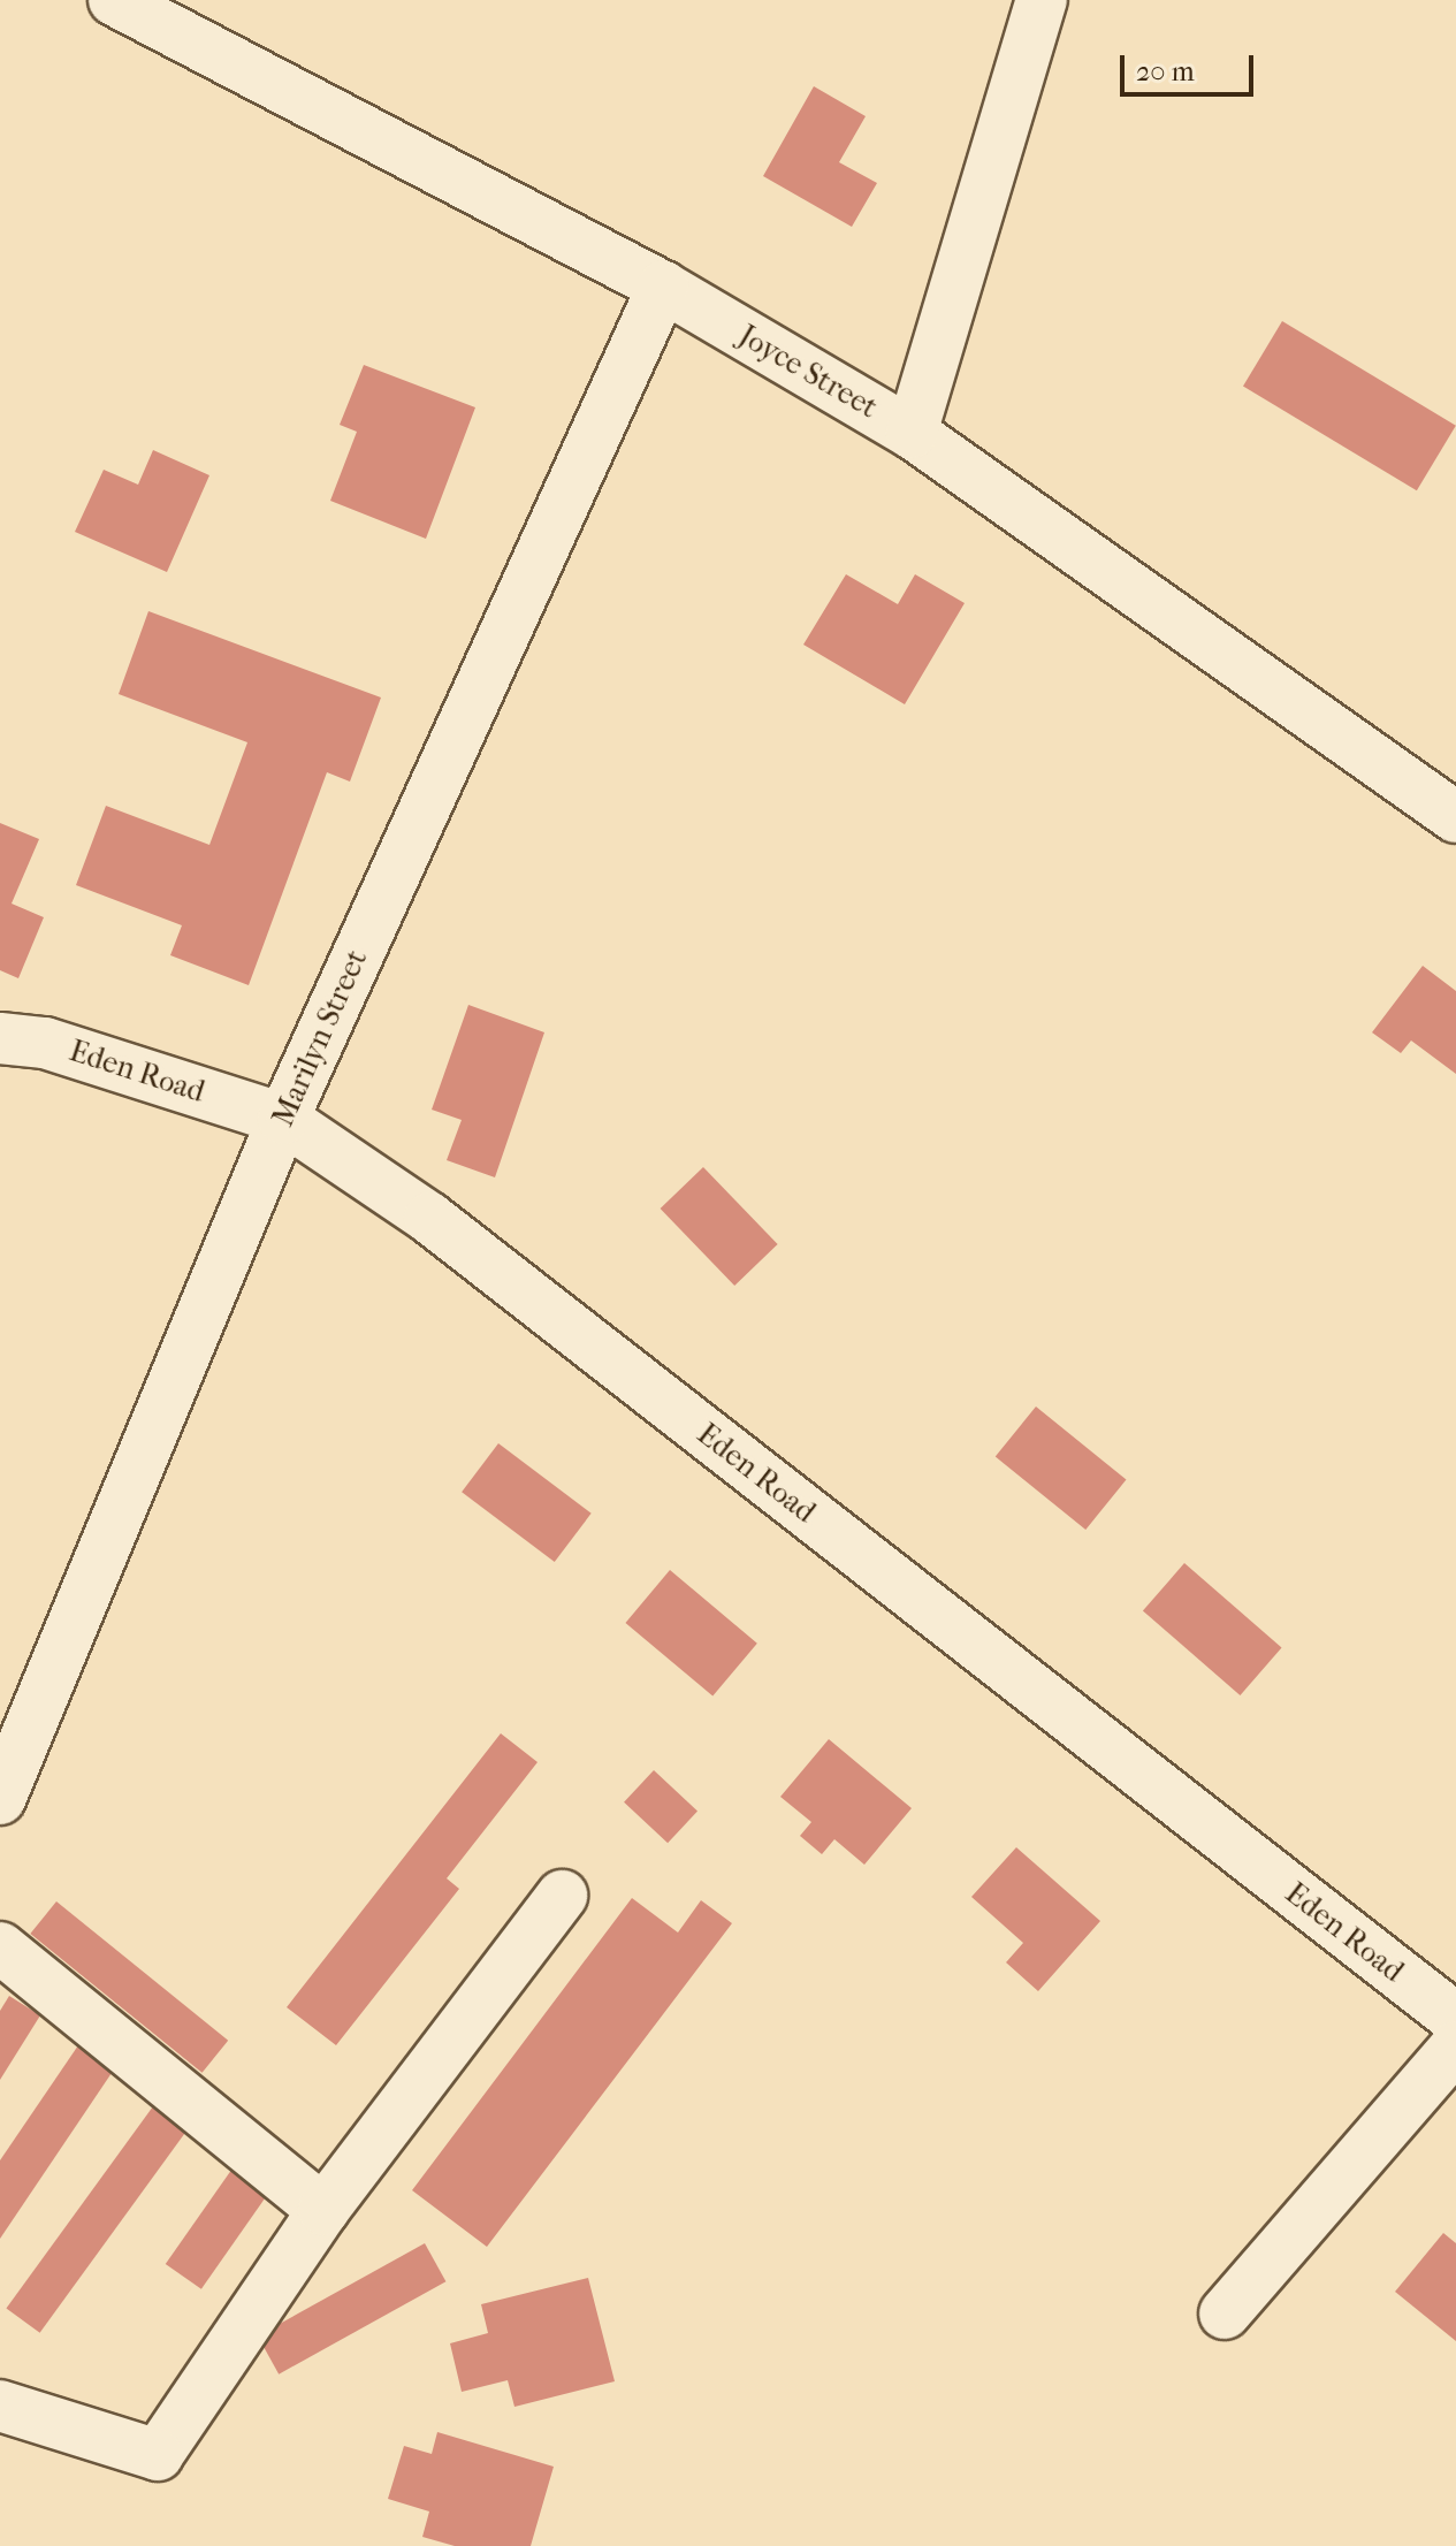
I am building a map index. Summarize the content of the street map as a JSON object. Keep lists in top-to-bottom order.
{
  "streets": {
    "street": ["Joyce Street", "Marilyn Street", "Eden Road"]
  },
  "crossings": [
    ["Joyce Street", "Marilyn Street"],
    ["Marilyn Street", "Eden Road"]
  ],
  "scale_bar": "20 m"
}
